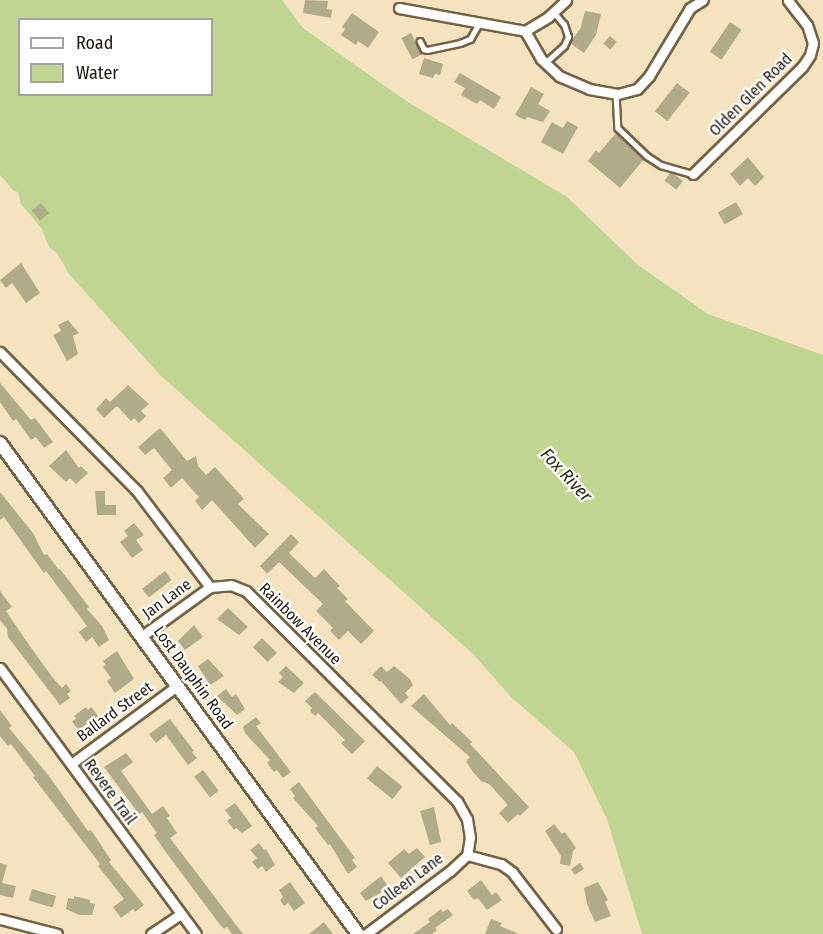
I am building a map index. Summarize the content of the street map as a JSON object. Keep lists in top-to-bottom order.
{
  "streets": {
    "street": [
      "Olden Glen Road",
      "Jan Lane",
      "Rainbow Avenue",
      "Lost Dauphin Road",
      "Ballard Street",
      "Revere Trail",
      "Colleen Lane"
    ]
  },
  "crossings": [
    ["Jan Lane", "Rainbow Avenue"],
    ["Jan Lane", "Lost Dauphin Road"],
    ["Rainbow Avenue", "Colleen Lane"],
    ["Lost Dauphin Road", "Ballard Street"],
    ["Ballard Street", "Revere Trail"]
  ],
  "water": ["Fox River"],
  "legend": ["Road", "Water"]
}
